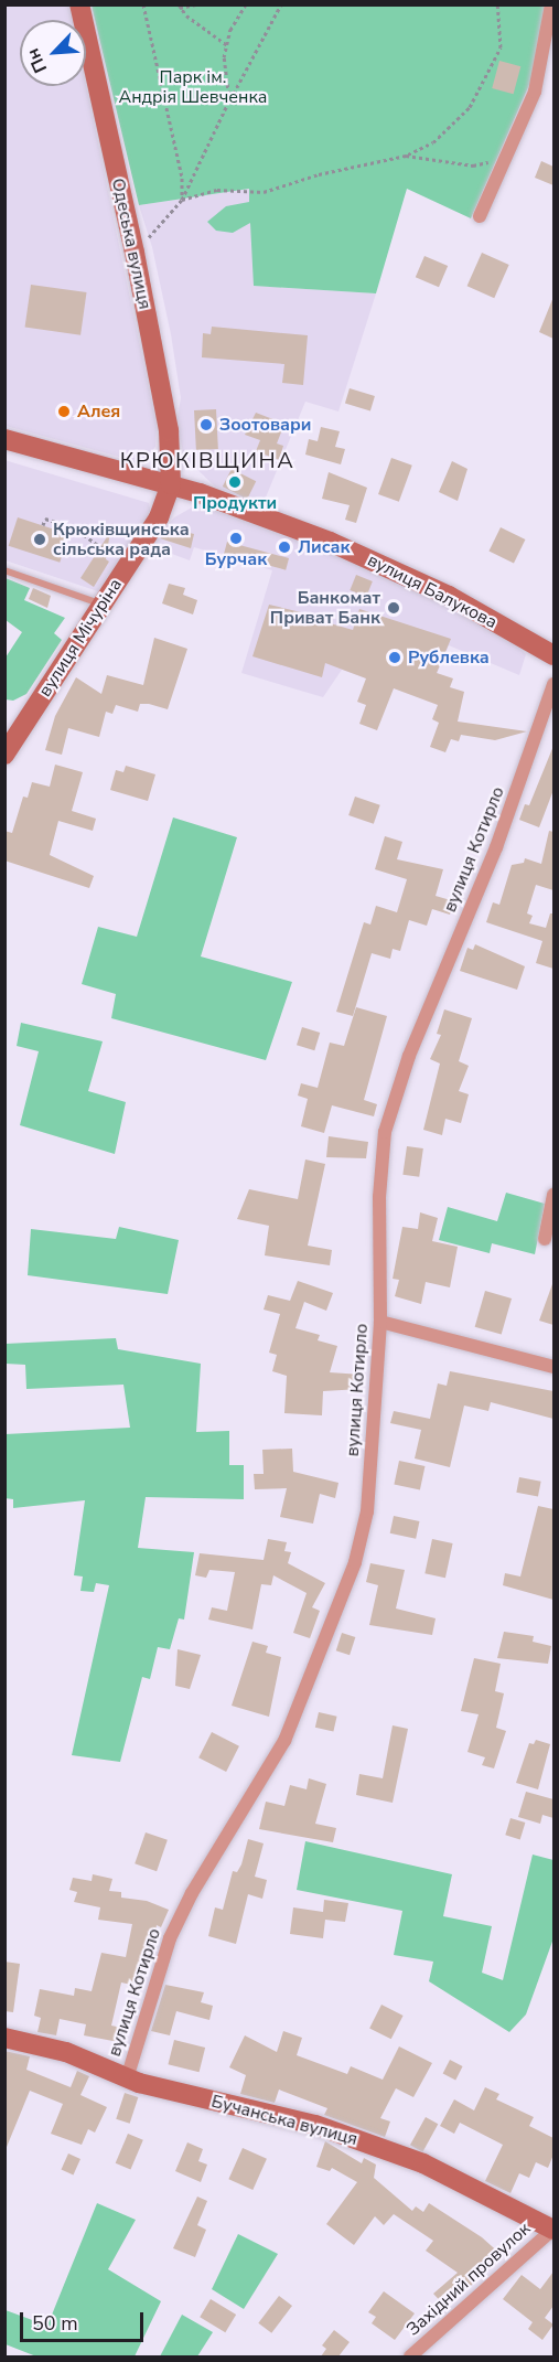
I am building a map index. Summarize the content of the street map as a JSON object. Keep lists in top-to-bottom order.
{
  "streets": {
    "street": [
      "Одеська вулиця",
      "вулиця Балукова",
      "вулиця Мічуріна",
      "вулиця Котирло",
      "Бучанська вулиця",
      "Західний провулок"
    ]
  },
  "crossings": [
    ["Одеська вулиця", "вулиця Балукова"],
    ["Одеська вулиця", "вулиця Мічуріна"],
    ["вулиця Балукова", "вулиця Мічуріна"],
    ["вулиця Котирло", "Бучанська вулиця"],
    ["Бучанська вулиця", "Західний провулок"]
  ],
  "districts": ["КРЮКІВЩИНА"],
  "parks": ["Парк ім. Андрія Шевченка"],
  "places": [
    "Алея",
    "Зоотовари",
    "Продукти",
    "Бурчак",
    "Крюківщинська сільська рада",
    "Лисак",
    "Банкомат Приват Банк",
    "Рублевка"
  ],
  "scale_bar": "50 m",
  "north": "bottom left"
}
